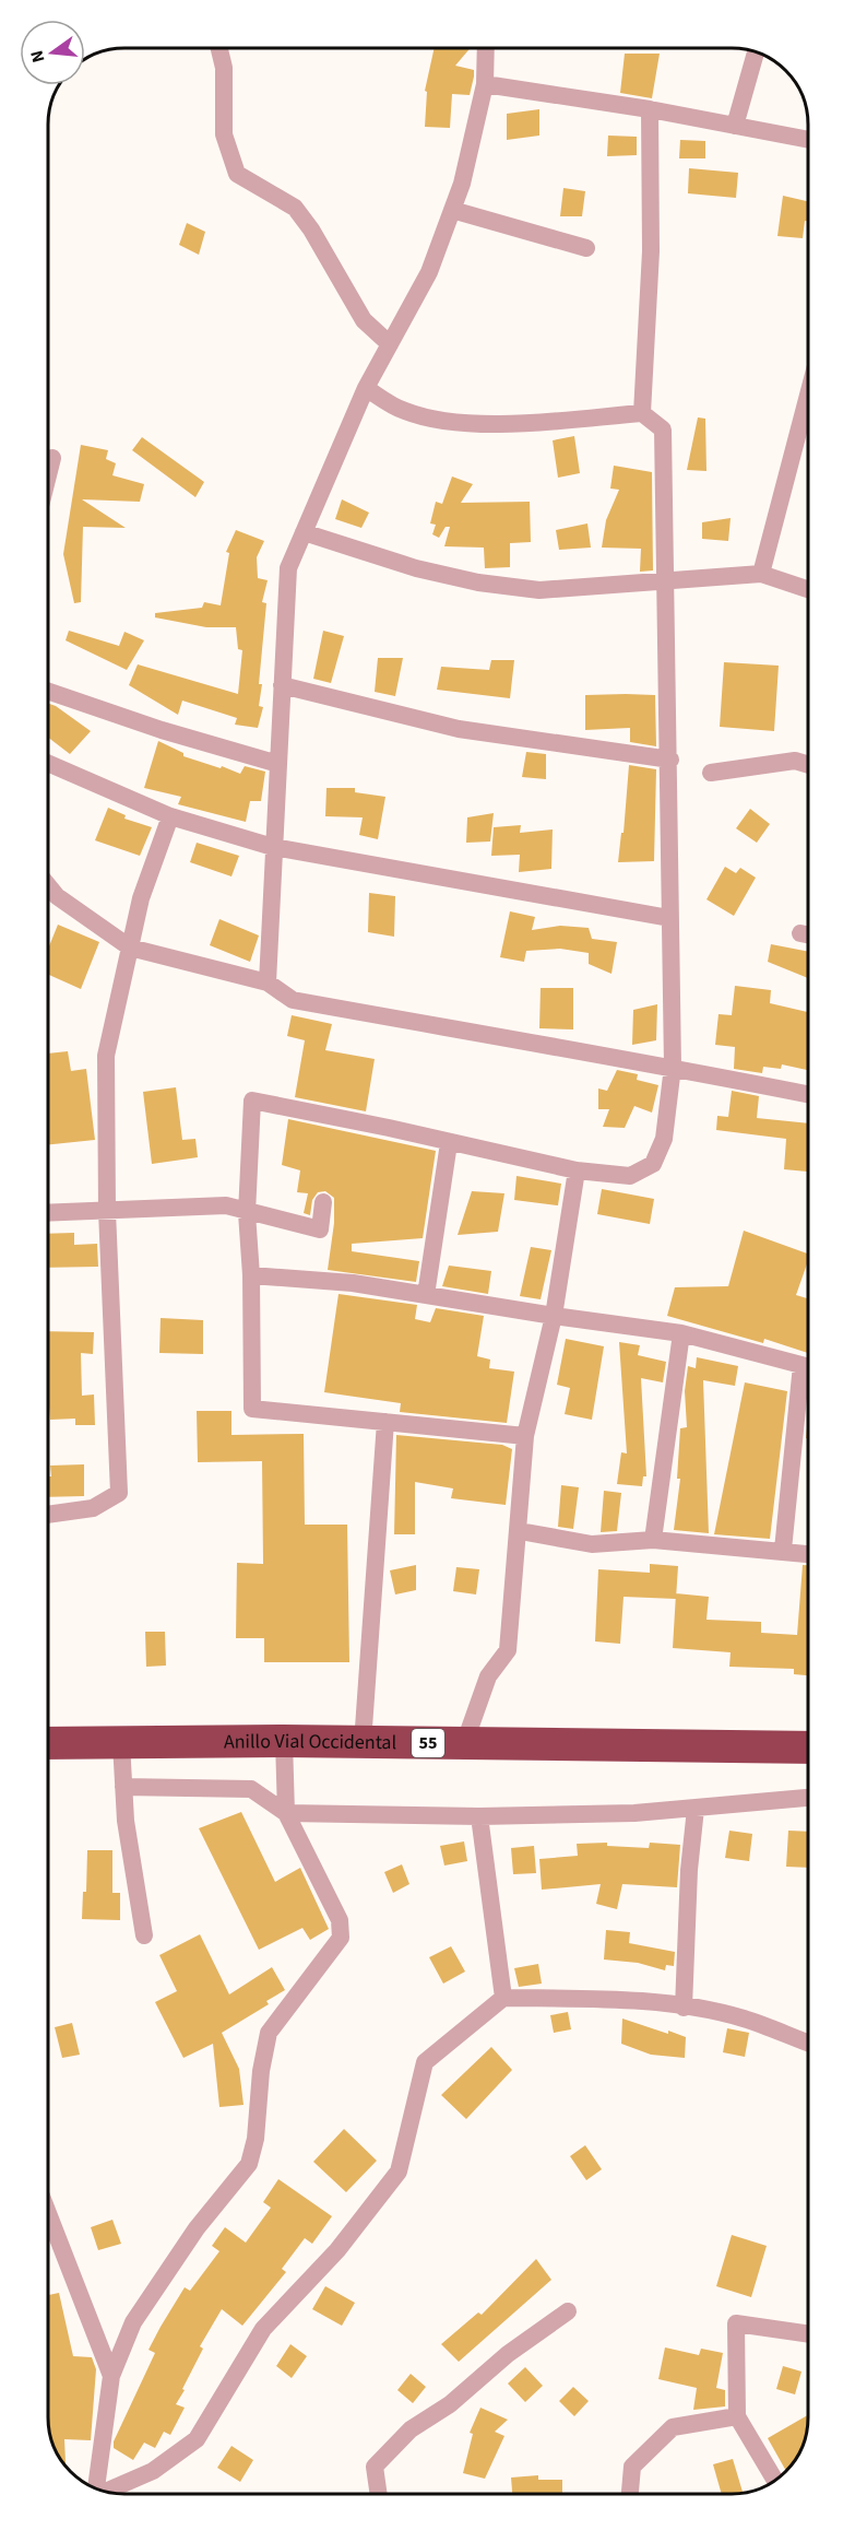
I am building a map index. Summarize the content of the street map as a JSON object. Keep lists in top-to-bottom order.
{
  "streets": {
    "highway": ["Anillo Vial Occidental", "55"]
  },
  "north": "left"
}
